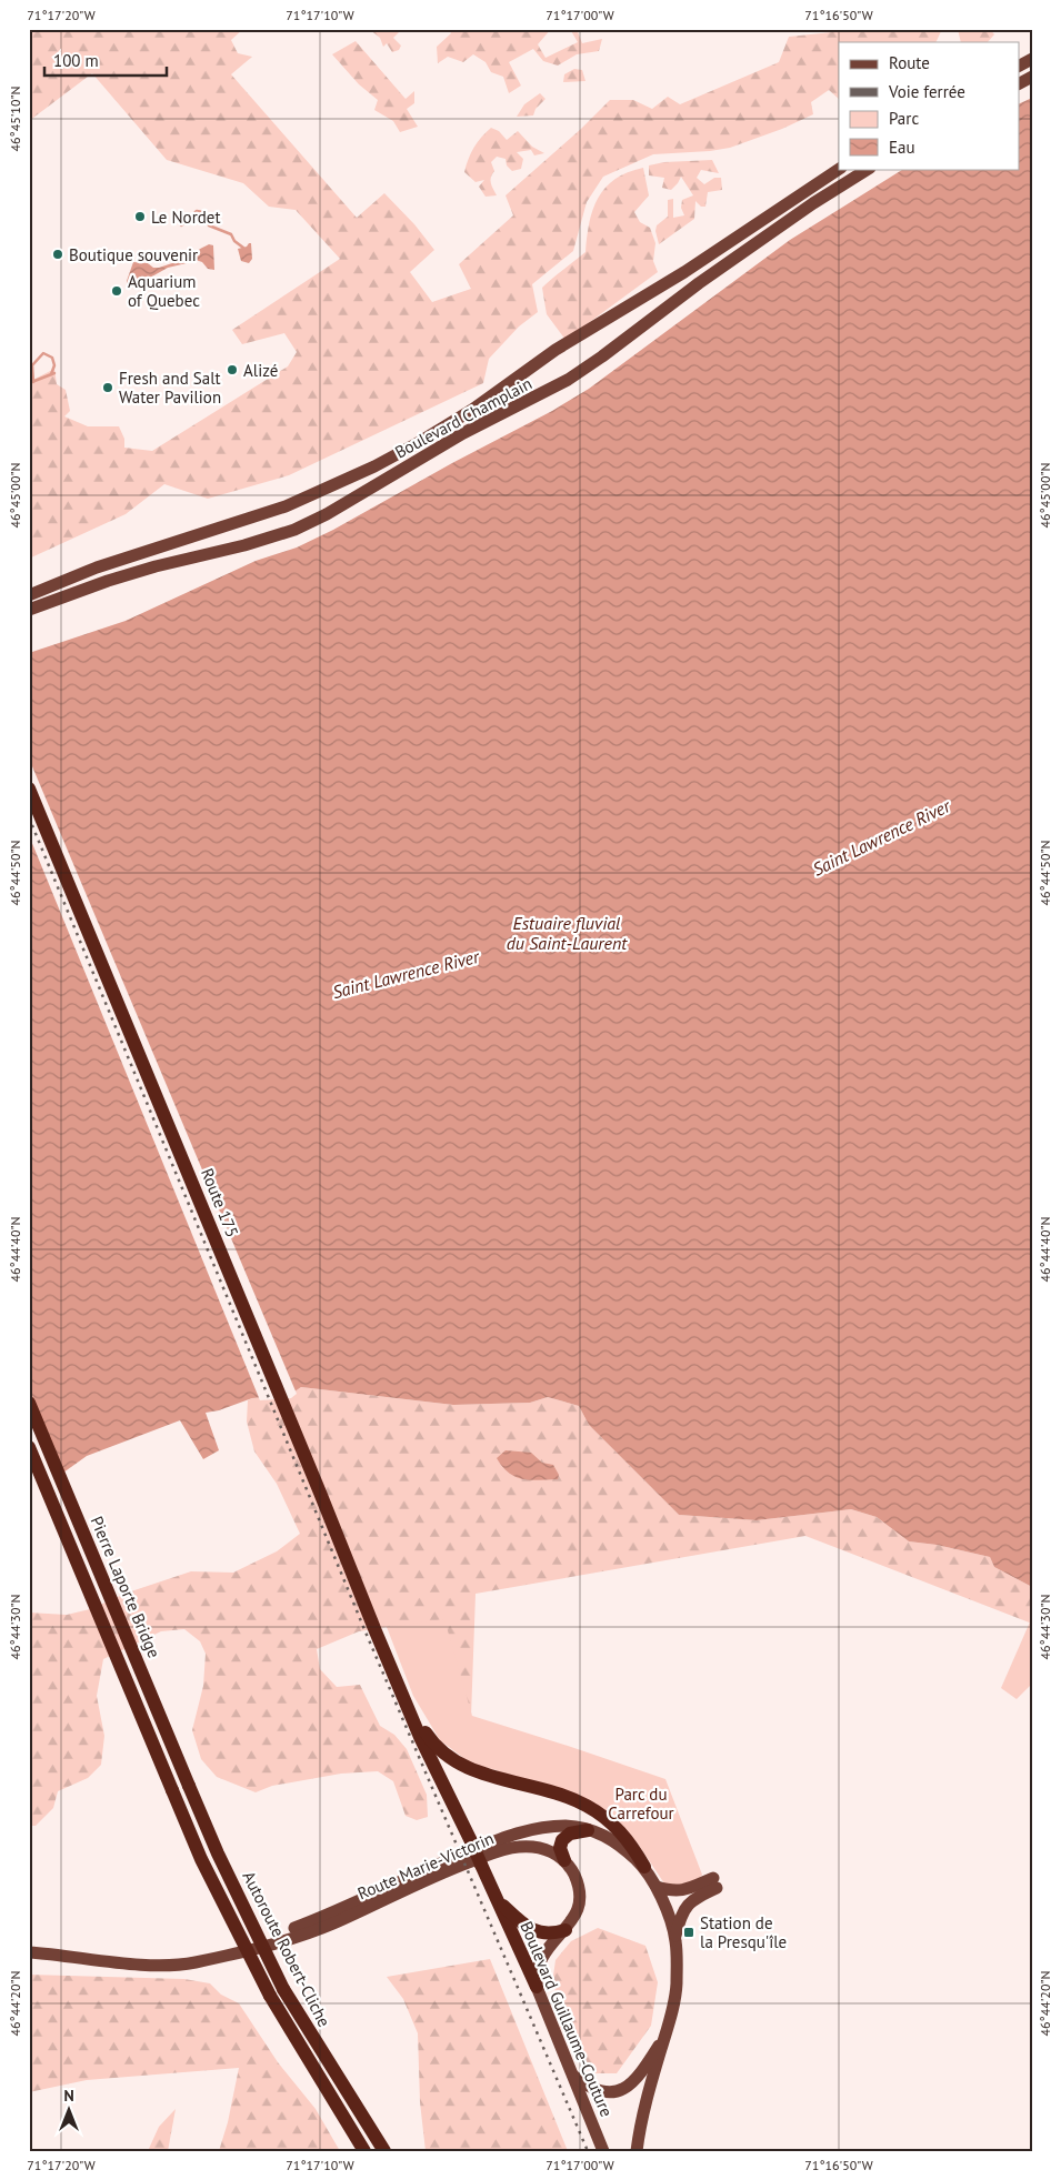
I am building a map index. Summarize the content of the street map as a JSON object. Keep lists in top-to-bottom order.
{
  "streets": {
    "highway": [
      "Route 175",
      "Pierre Laporte Bridge",
      "Autoroute Robert-Cliche",
      "Boulevard Guillaume-Couture"
    ],
    "main road": ["Boulevard Champlain", "Route Marie-Victorin"]
  },
  "crossings": [
    ["Route 175", "Boulevard Guillaume-Couture"],
    ["Pierre Laporte Bridge", "Autoroute Robert-Cliche"]
  ],
  "water": ["Saint Lawrence River", "Estuaire fluvial du Saint-Laurent"],
  "parks": ["Parc du Carrefour"],
  "places": {
    "other": [
      "Le Nordet",
      "Boutique souvenir",
      "Aquarium of Quebec",
      "Alizé",
      "Fresh and Salt Water Pavilion"
    ],
    "transit": ["Station de la Presqu'île"]
  },
  "legend": [
    "Route",
    "Voie ferrée",
    "Parc",
    "Eau"
  ],
  "scale_bar": "100 m",
  "north": "top",
  "coordinates": [
    "71°17'20\"W",
    "71°17'10\"W",
    "71°17'00\"W",
    "71°16'50\"W",
    "46°45'10\"N",
    "46°45'00\"N",
    "46°44'50\"N",
    "46°44'40\"N",
    "46°44'30\"N",
    "46°44'20\"N"
  ]
}
